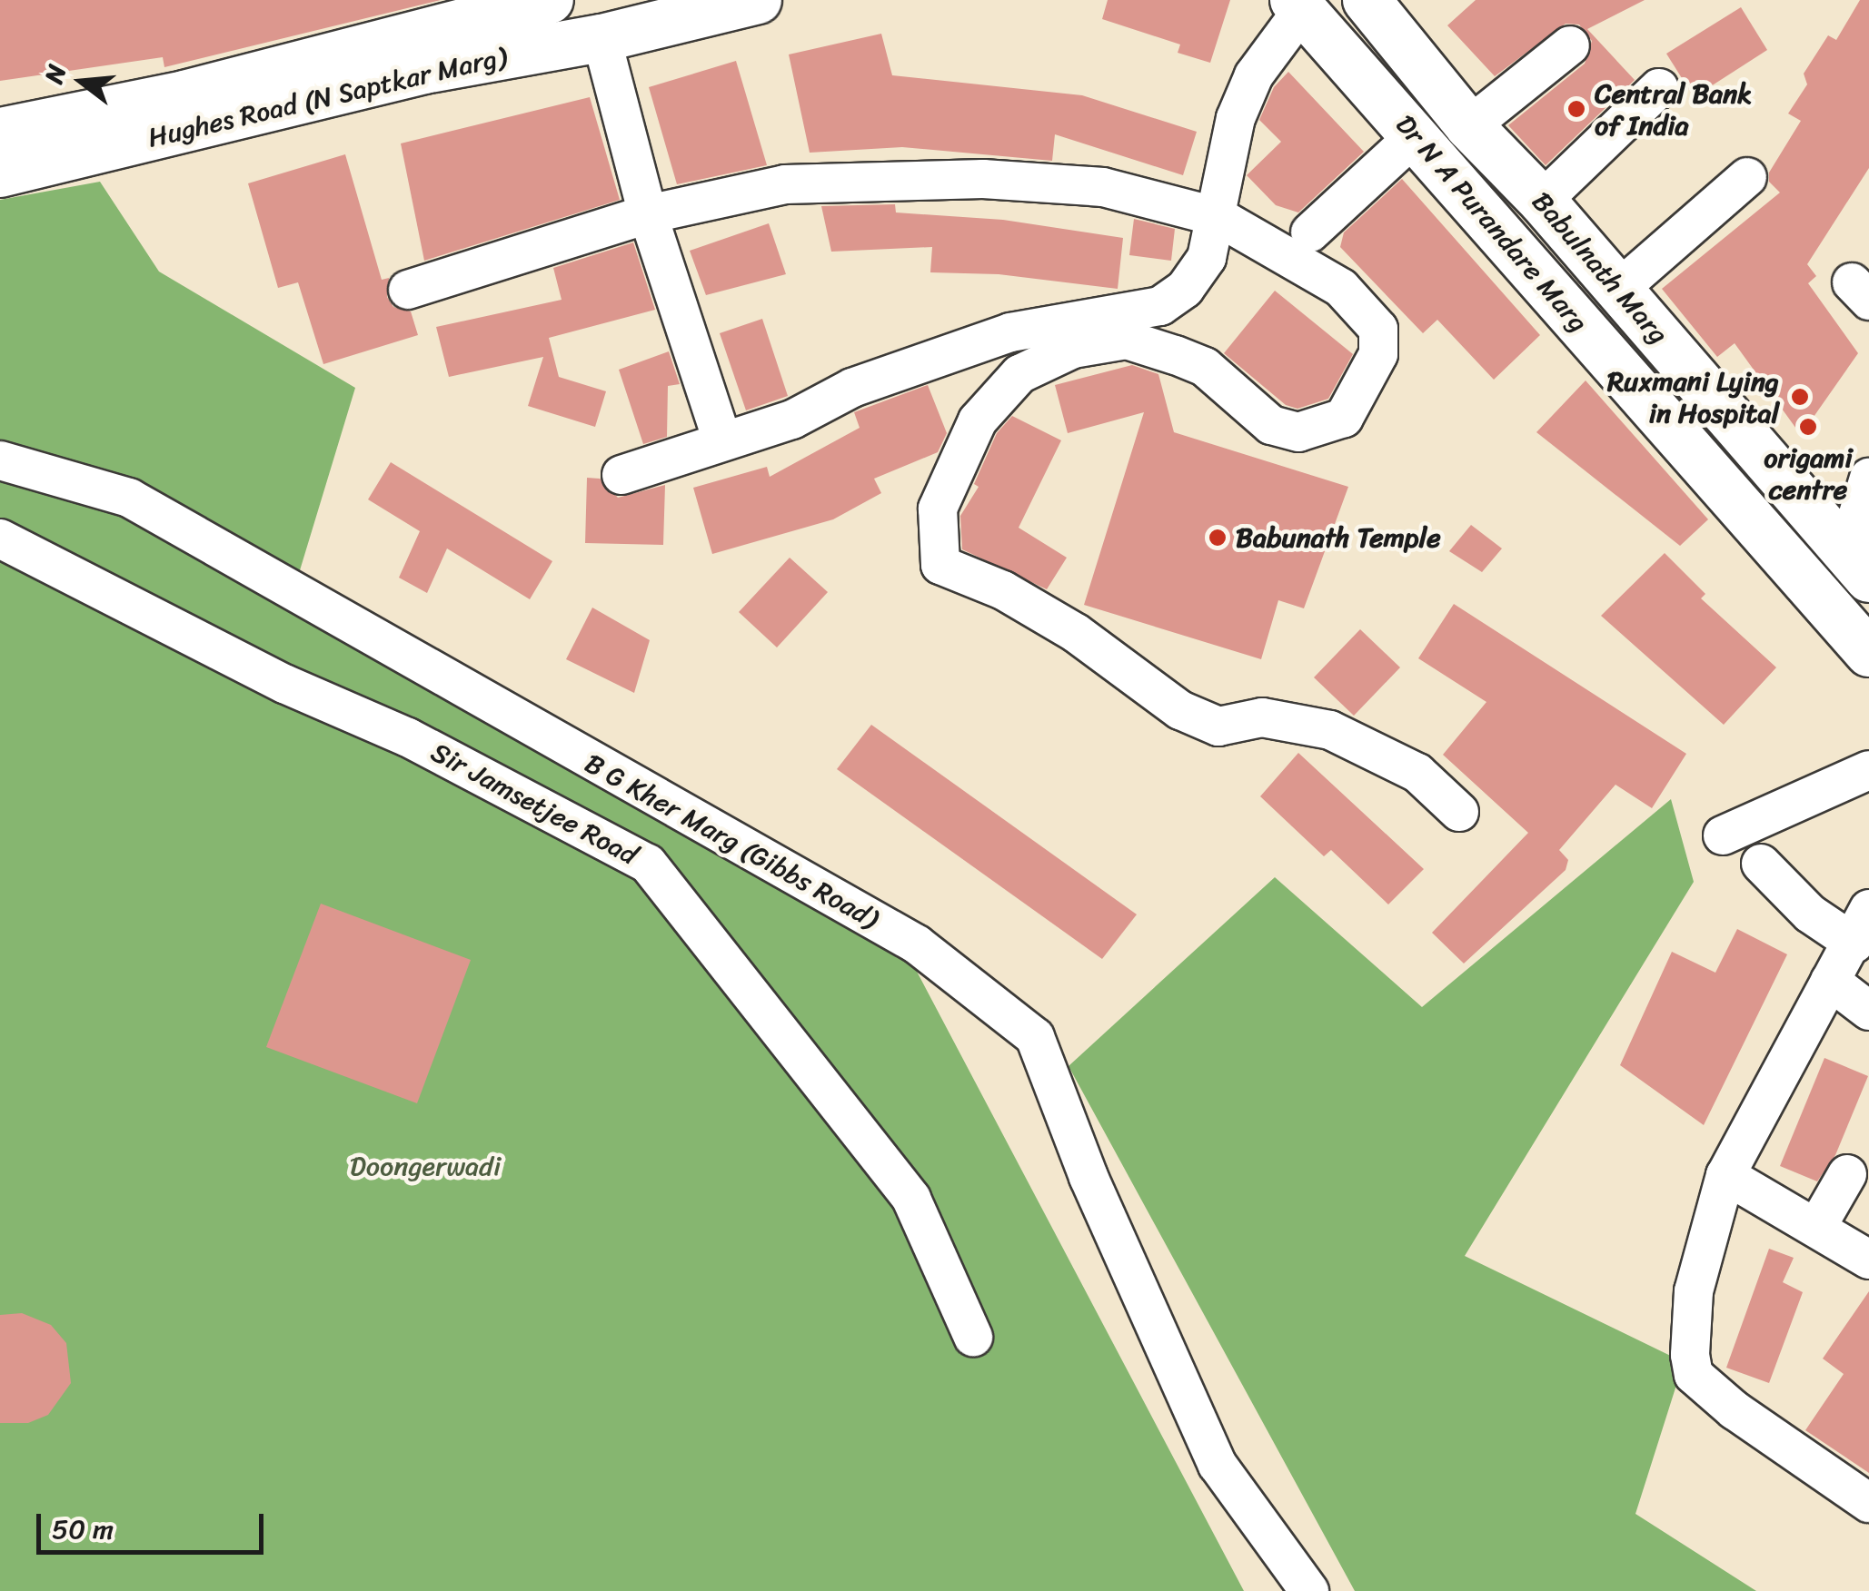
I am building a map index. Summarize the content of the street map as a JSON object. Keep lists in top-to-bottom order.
{
  "streets": {
    "main road": ["Hughes Road (N Saptkar Marg)", "Dr N A Purandare Marg", "Babulnath Marg"],
    "street": ["Sir Jamsetjee Road", "B G Kher Marg (Gibbs Road)"]
  },
  "parks": ["Doongerwadi"],
  "places": [
    "Central Bank of India",
    "Ruxmani Lying in Hospital",
    "origami centre",
    "Babunath Temple"
  ],
  "scale_bar": "50 m",
  "north": "left"
}
